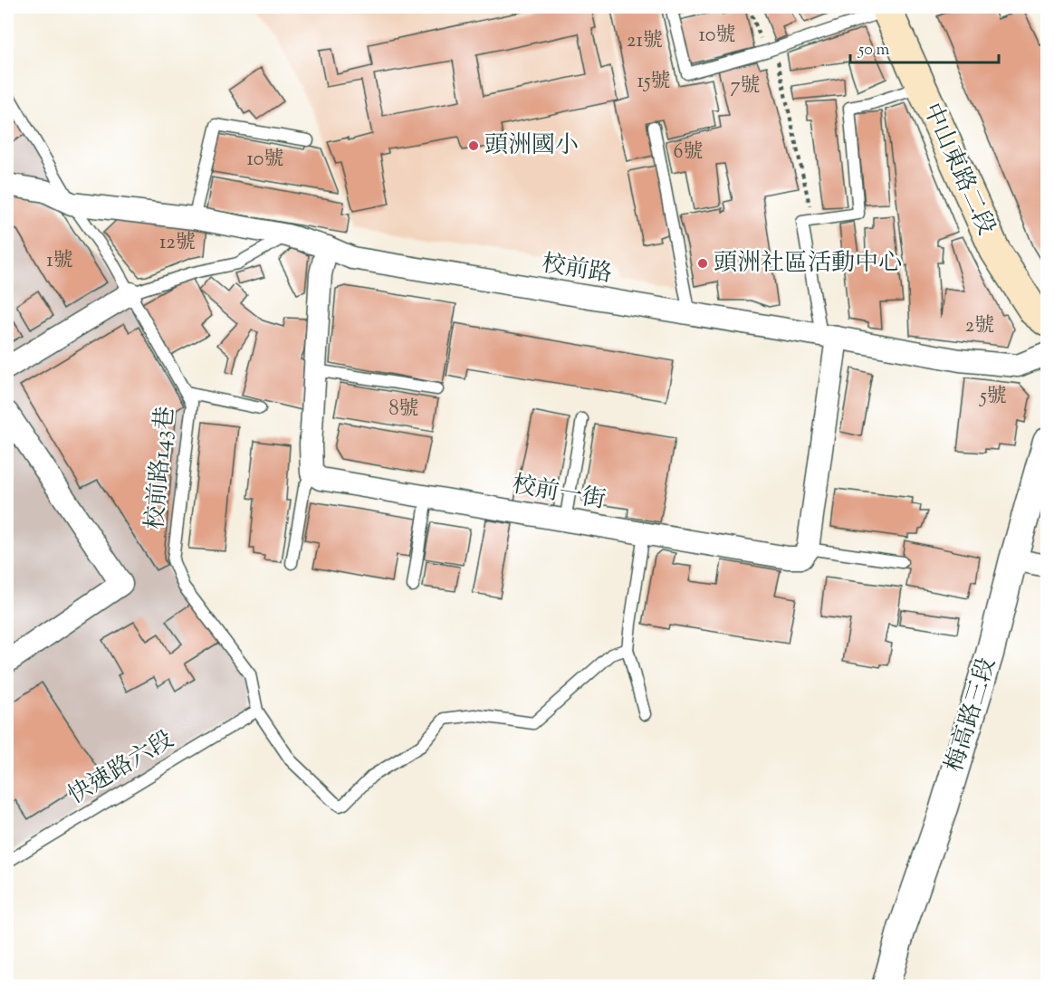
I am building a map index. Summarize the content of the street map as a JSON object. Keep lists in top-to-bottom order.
{
  "streets": {
    "main road": ["中山東路二段"],
    "street": ["校前路", "校前一街", "梅高路三段"],
    "lane": ["校前路143巷", "快速路六段"]
  },
  "crossings": [
    ["校前路", "校前路143巷"],
    ["校前路143巷", "快速路六段"]
  ],
  "places": ["頭洲國小", "頭洲社區活動中心"],
  "house_numbers": [
    "10號",
    "21號",
    "15號",
    "7號",
    "6號",
    "10號",
    "12號",
    "1號",
    "2號",
    "5號",
    "8號"
  ],
  "scale_bar": "50 m"
}
